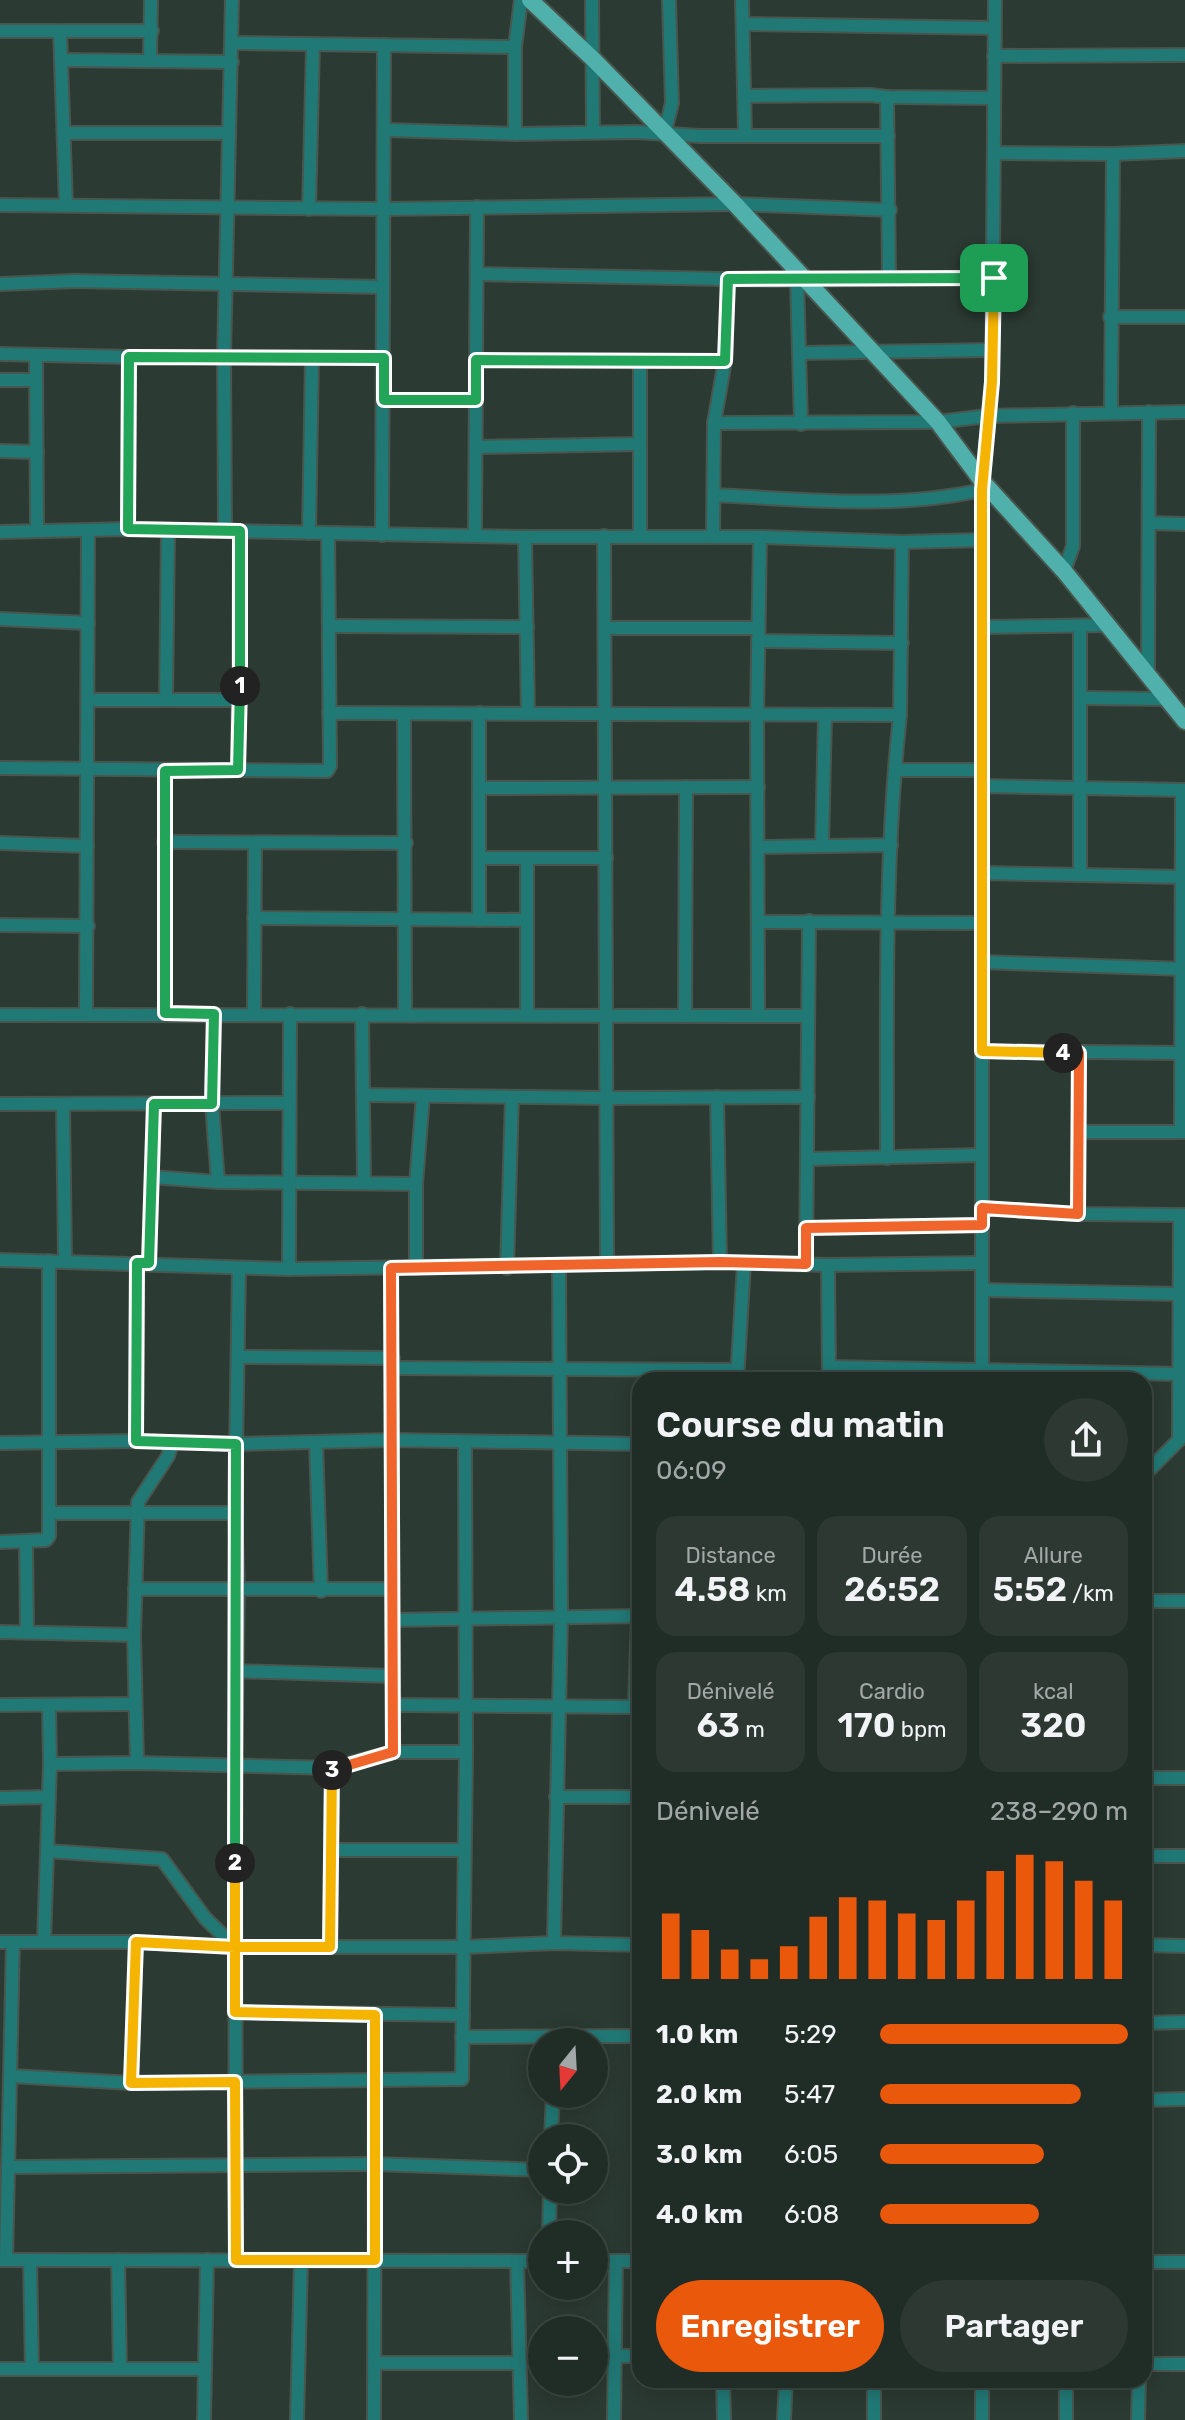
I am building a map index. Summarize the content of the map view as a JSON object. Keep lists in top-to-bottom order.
{
  "north": "bottom",
  "page": {
    "pins": [
      "1",
      "4",
      "3",
      "2"
    ],
    "heading": ["Course du matin", "06:09"],
    "stats": [
      ["Distance", "4.58 km"],
      ["Durée", "26:52"],
      ["Allure", "5:52 /km"],
      ["Dénivelé", "63 m"],
      ["Cardio", "170 bpm"],
      ["kcal", "320"]
    ],
    "chart": ["Dénivelé", "238–290 m"],
    "list": [
      {
        "name": "1.0 km",
        "note": "5:29"
      },
      {
        "name": "2.0 km",
        "note": "5:47"
      },
      {
        "name": "3.0 km",
        "note": "6:05"
      },
      {
        "name": "4.0 km",
        "note": "6:08"
      }
    ],
    "map_buttons": ["+", "−"],
    "buttons": ["Enregistrer", "Partager"]
  }
}
